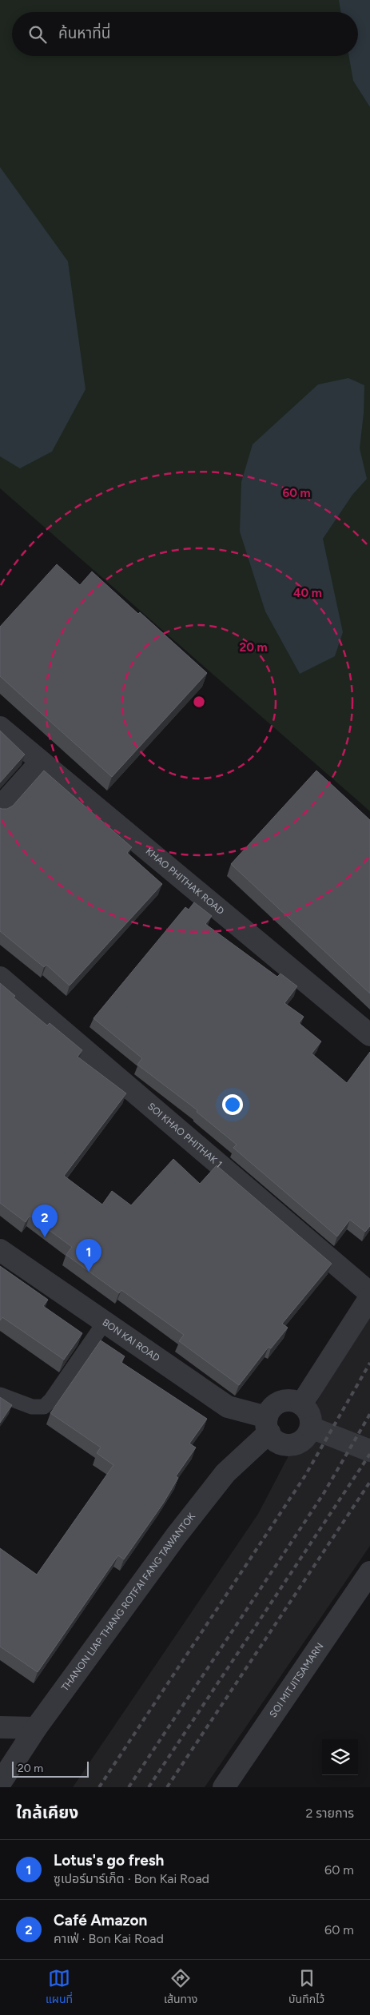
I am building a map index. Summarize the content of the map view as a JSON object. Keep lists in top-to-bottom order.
{
  "streets": {
    "street": [
      "KHAO PHITHAK ROAD",
      "SOI KHAO PHITHAK 1",
      "BON KAI ROAD",
      "THANON LIAP THANG ROTFAI FANG TAWANTOK",
      "SOI MITJITSAMARN"
    ]
  },
  "crossings": [
    ["BON KAI ROAD", "THANON LIAP THANG ROTFAI FANG TAWANTOK"]
  ],
  "scale_bar": "20 m",
  "page": {
    "search": "ค้นหาที่นี่",
    "pins": ["2", "1"],
    "scale": "20 m",
    "heading": ["ใกล้เคียง", "2 รายการ"],
    "list": [
      {
        "mark": "1",
        "name": "Lotus's go fresh",
        "note": "ซูเปอร์มาร์เก็ต · Bon Kai Road",
        "value": "60 m"
      },
      {
        "mark": "2",
        "name": "Café Amazon",
        "note": "คาเฟ่ · Bon Kai Road",
        "value": "60 m"
      }
    ],
    "nav": ["แผนที่", "เส้นทาง", "บันทึกไว้"]
  },
  "rings": ["60 m", "40 m", "20 m"]
}
